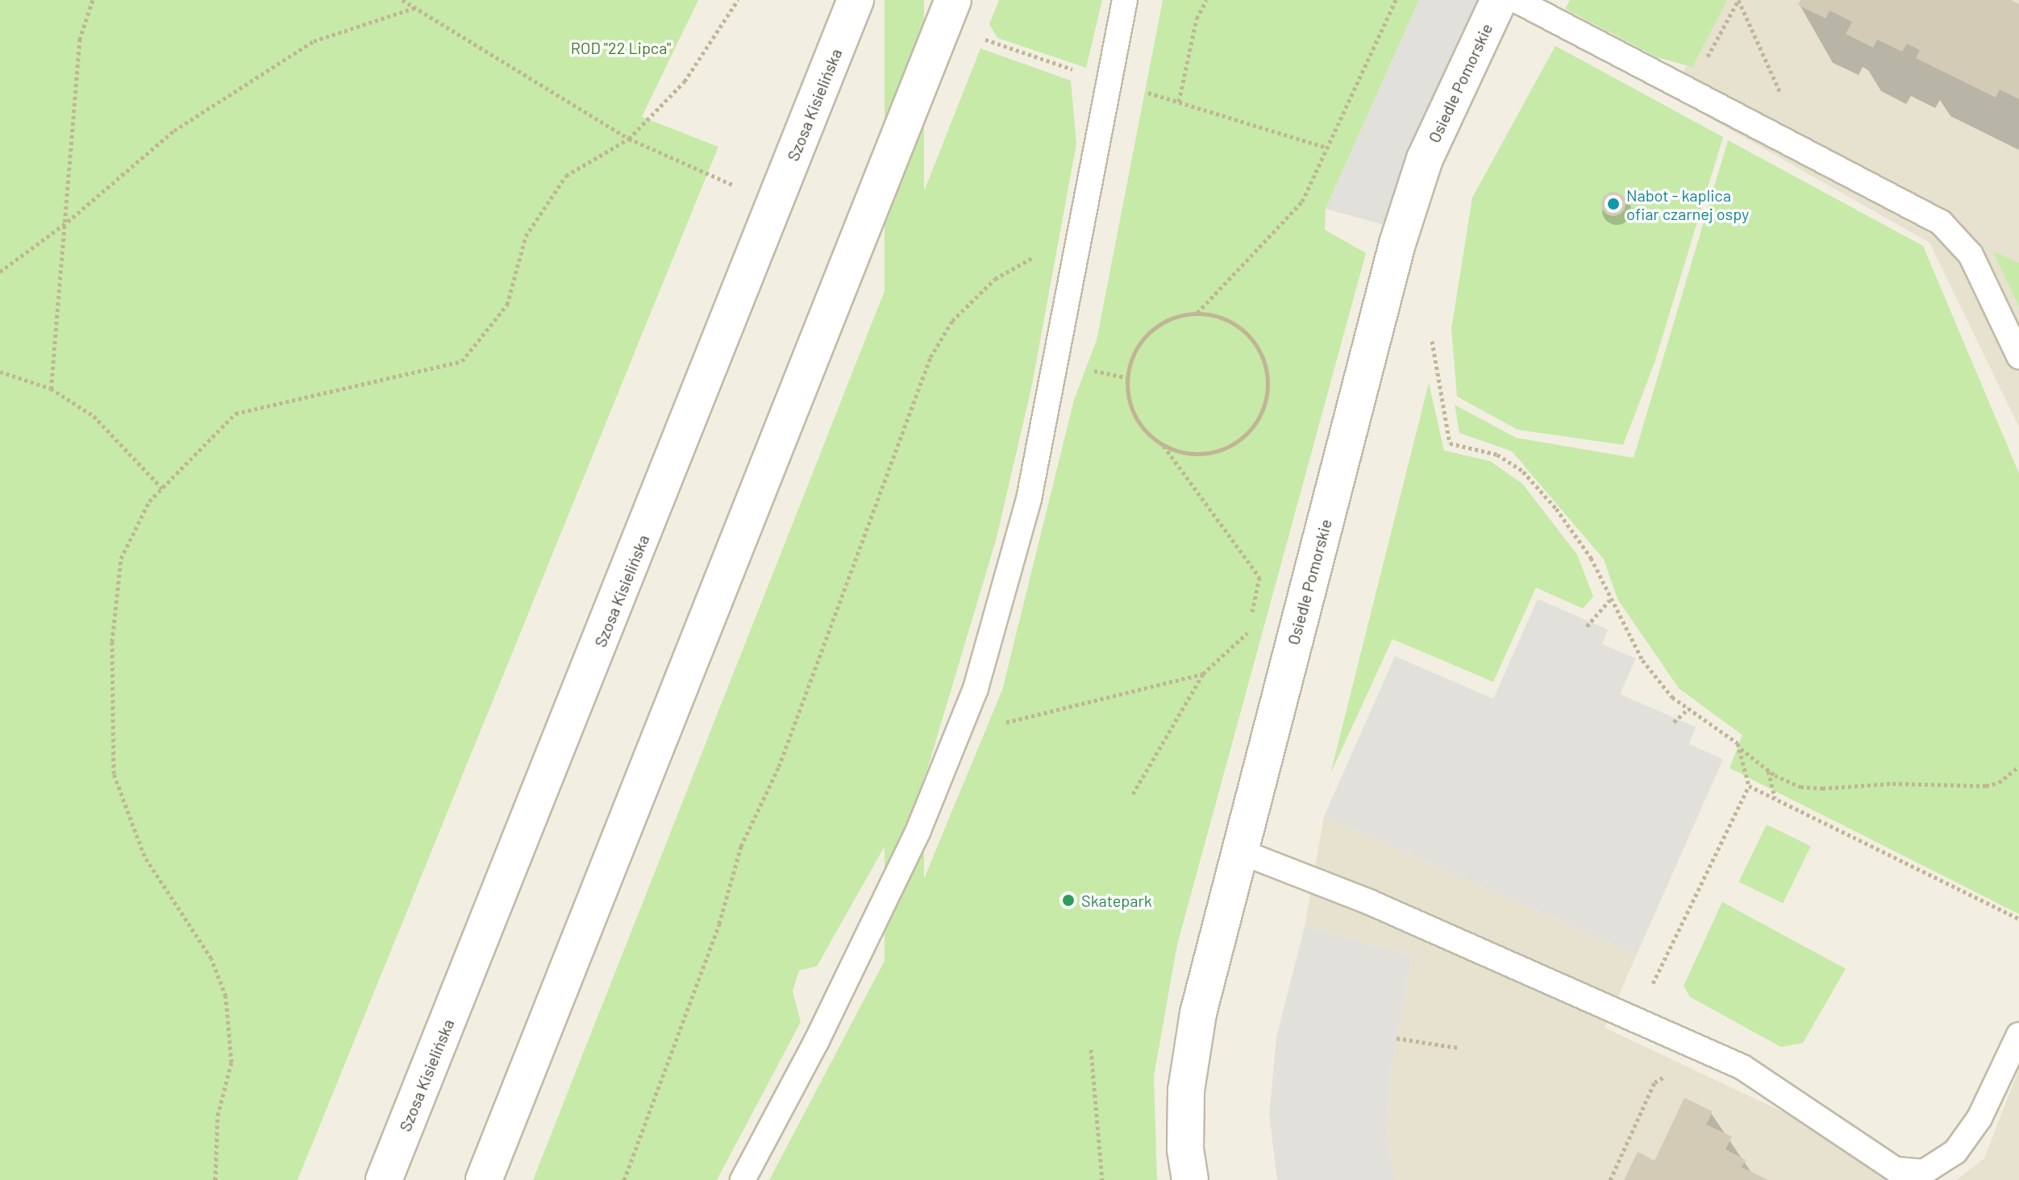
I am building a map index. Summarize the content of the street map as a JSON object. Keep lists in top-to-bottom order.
{
  "streets": {
    "street": ["Osiedle Pomorskie", "Szosa Kisielińska"]
  },
  "parks": ["ROD \"22 Lipca\""],
  "places": ["Nabot - kaplica ofiar czarnej ospy", "Skatepark"]
}
